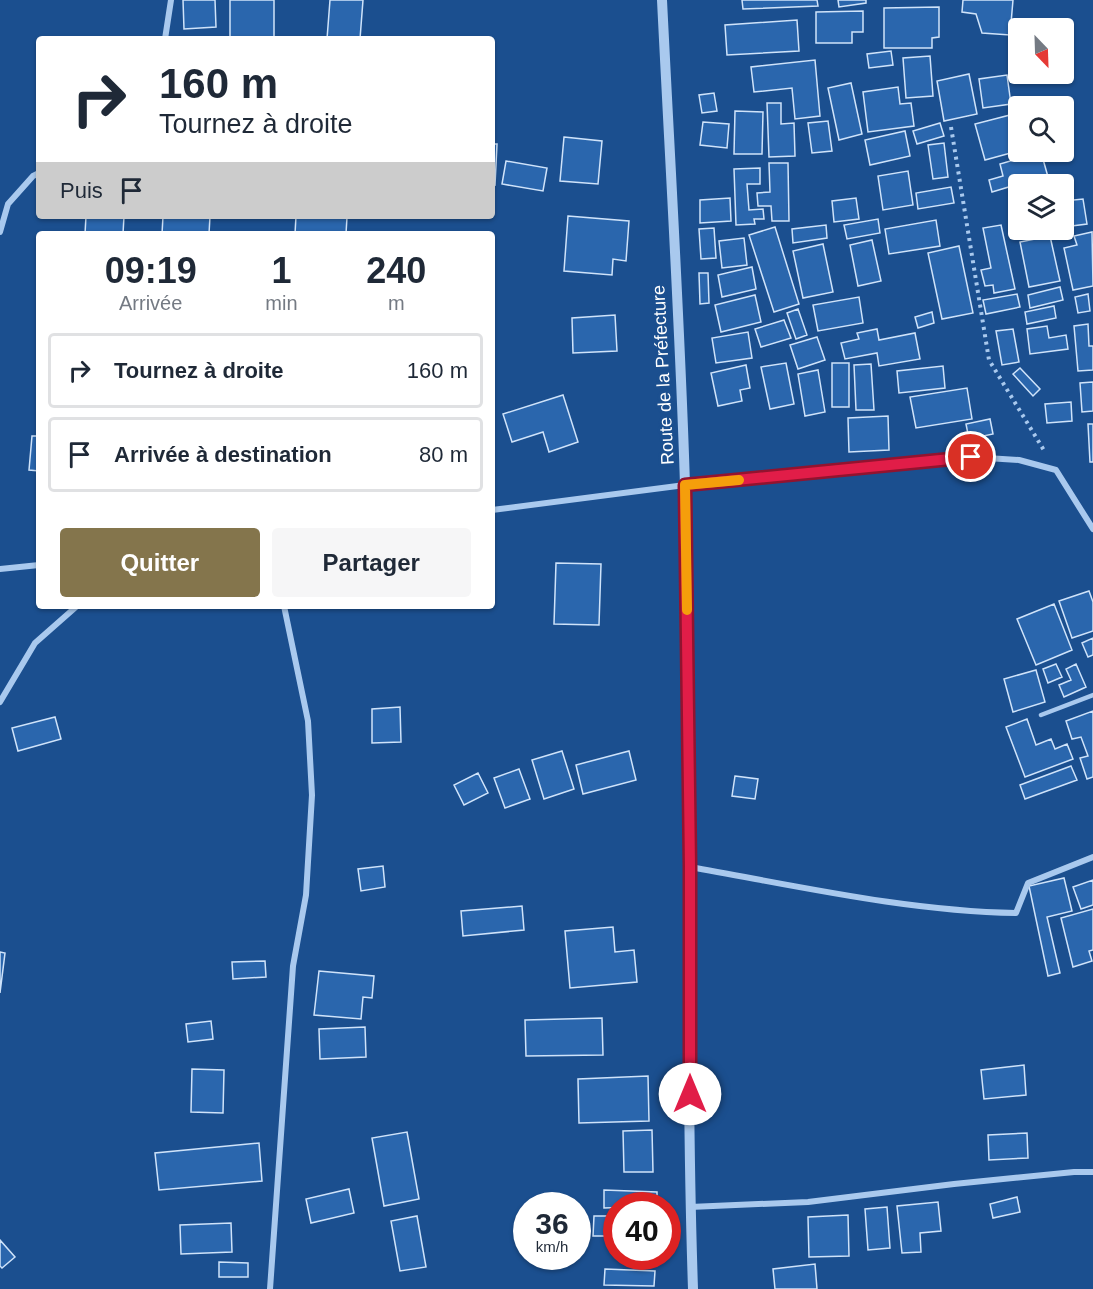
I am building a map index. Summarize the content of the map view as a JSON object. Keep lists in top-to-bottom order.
{
  "streets": {
    "street": ["Route de la Préfecture"]
  },
  "north": "bottom right",
  "page": {
    "turn": ["160 m", "Tournez à droite"],
    "then": "Puis",
    "eta": [
      "09:19",
      "Arrivée",
      "1",
      "min",
      "240",
      "m"
    ],
    "list": [
      {
        "name": "Tournez à droite",
        "value": "160 m"
      },
      {
        "name": "Arrivée à destination",
        "value": "80 m"
      }
    ],
    "buttons": ["Quitter", "Partager"],
    "speed": "36 km/h",
    "limit": "40"
  }
}
